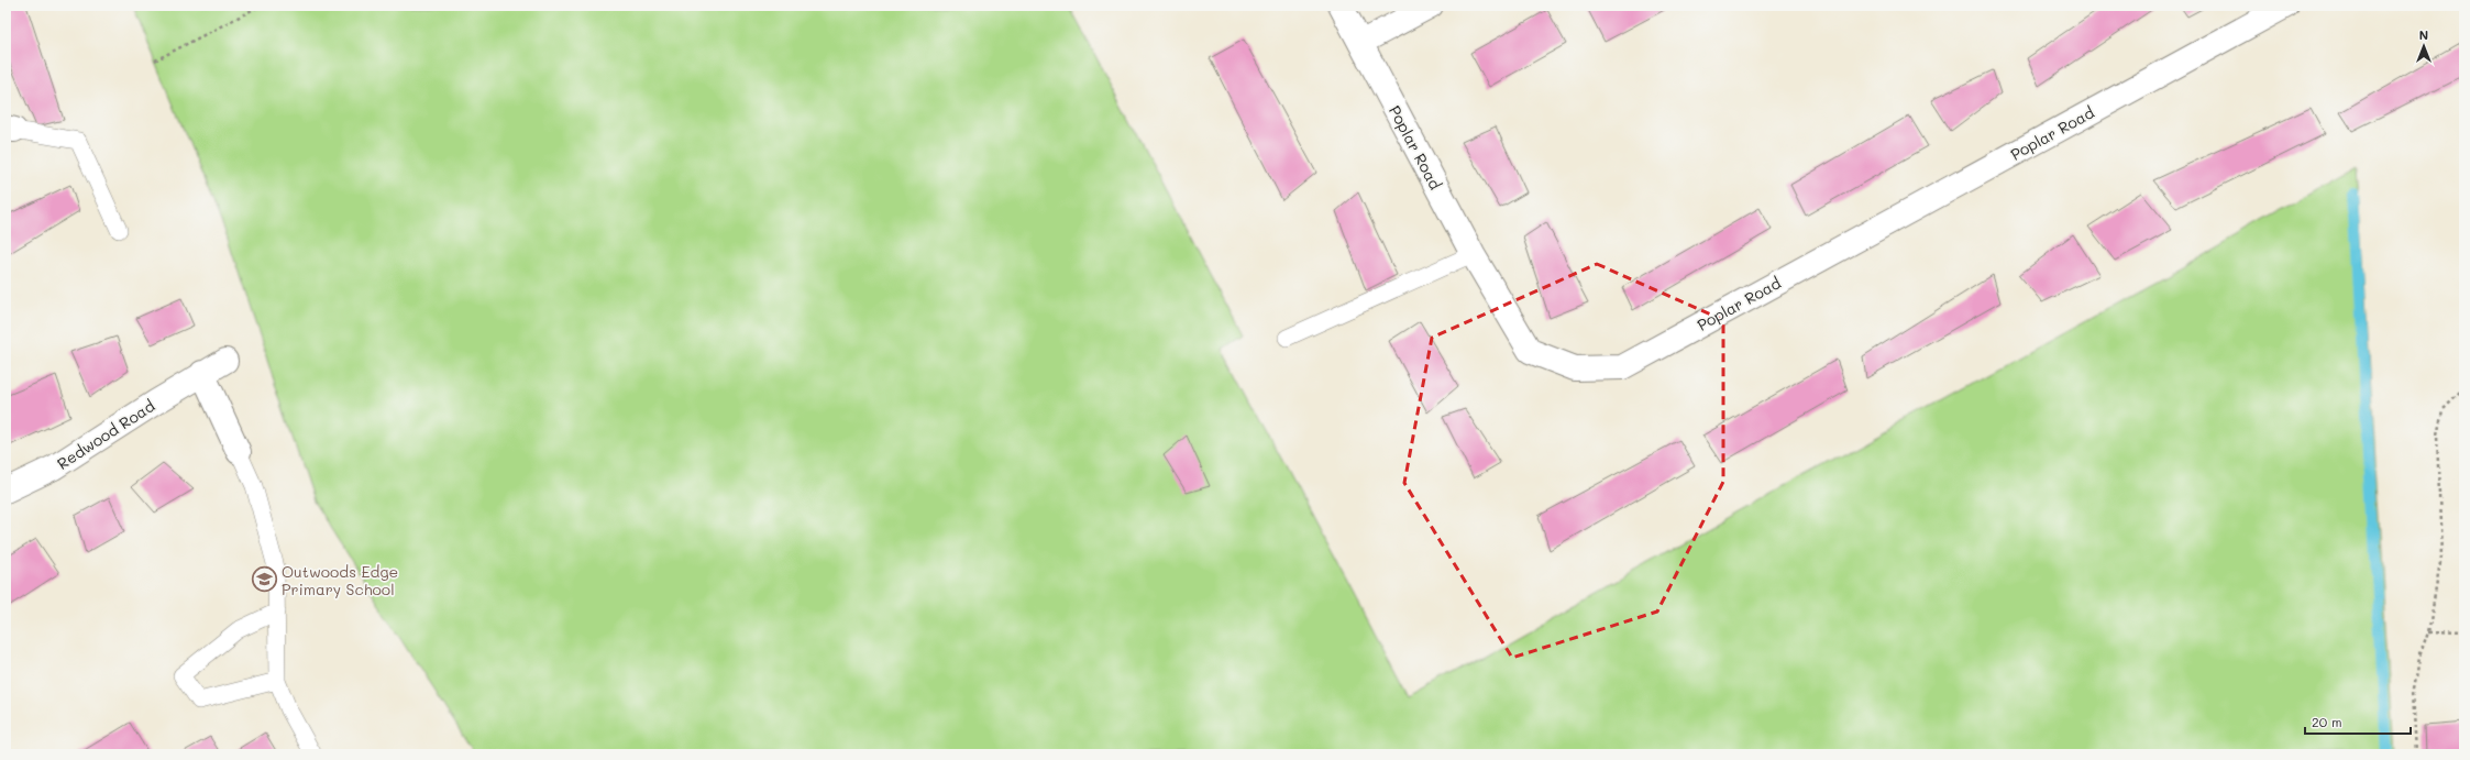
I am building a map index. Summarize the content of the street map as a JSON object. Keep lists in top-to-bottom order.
{
  "streets": {
    "street": ["Poplar Road", "Redwood Road"]
  },
  "places": {
    "school or university": ["Outwoods Edge Primary School"]
  },
  "scale_bar": "20 m",
  "north": "top"
}
